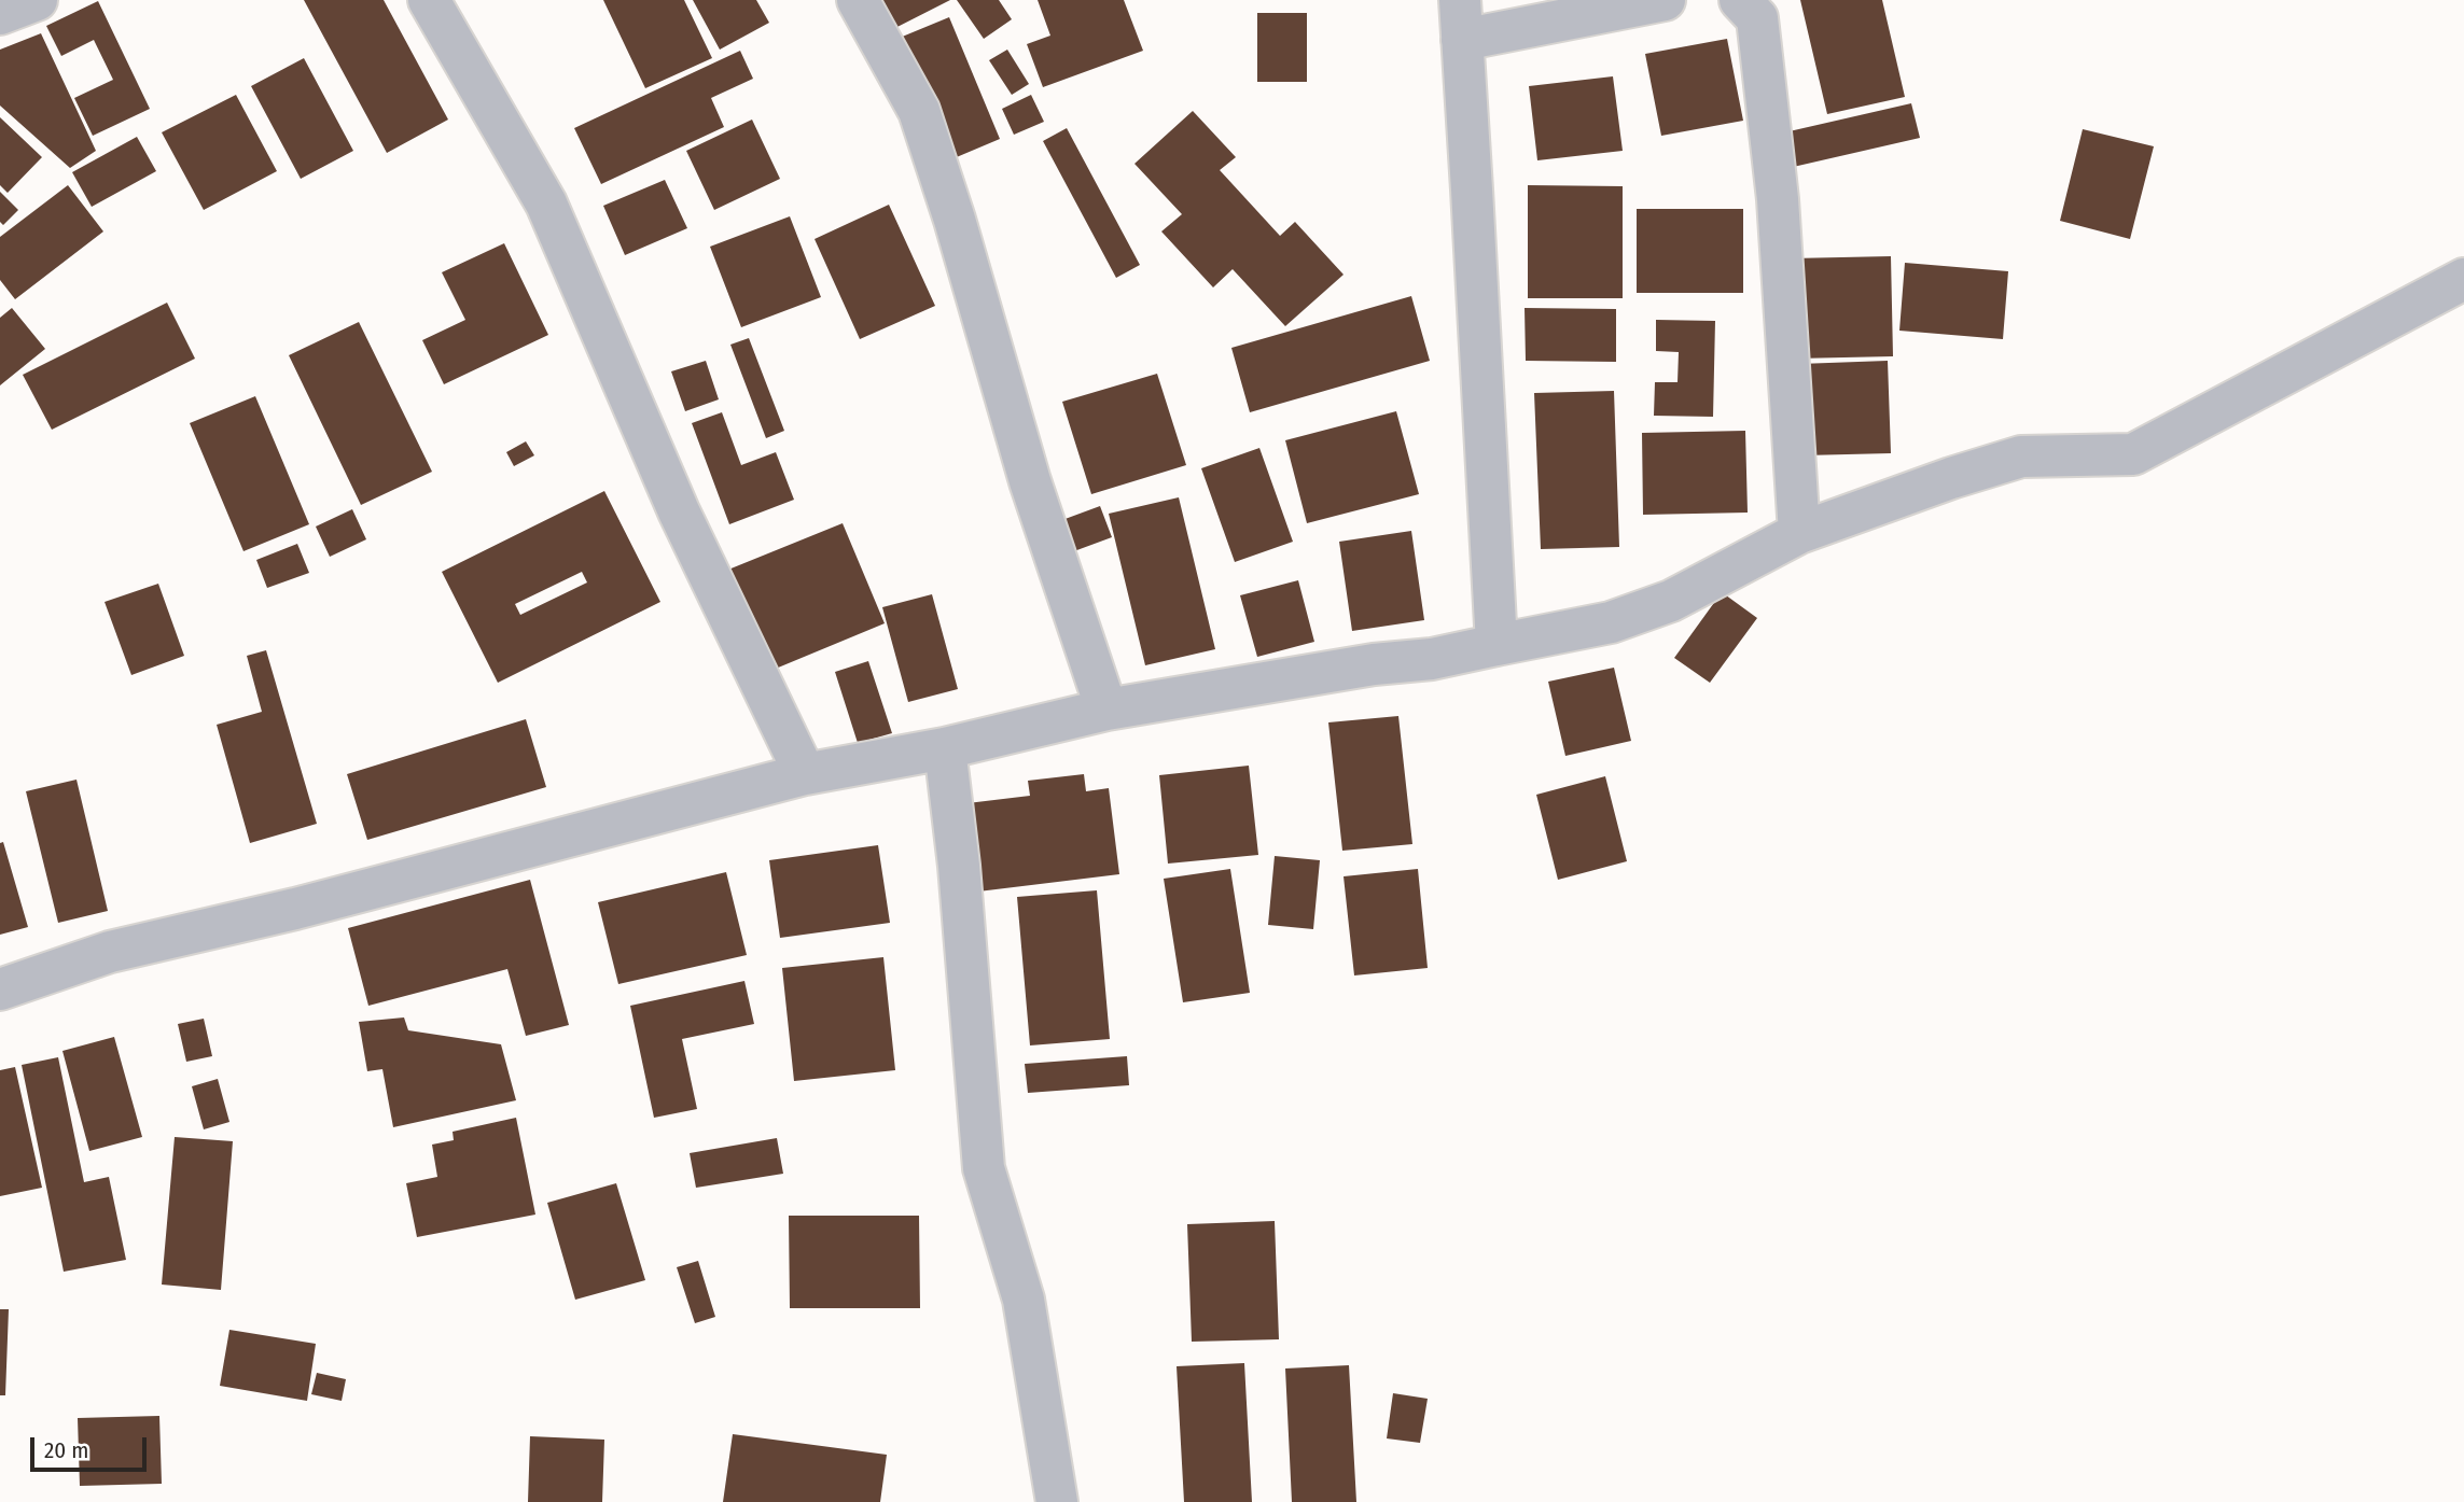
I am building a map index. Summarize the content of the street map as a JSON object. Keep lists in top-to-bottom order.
{
  "scale_bar": "20 m"
}
